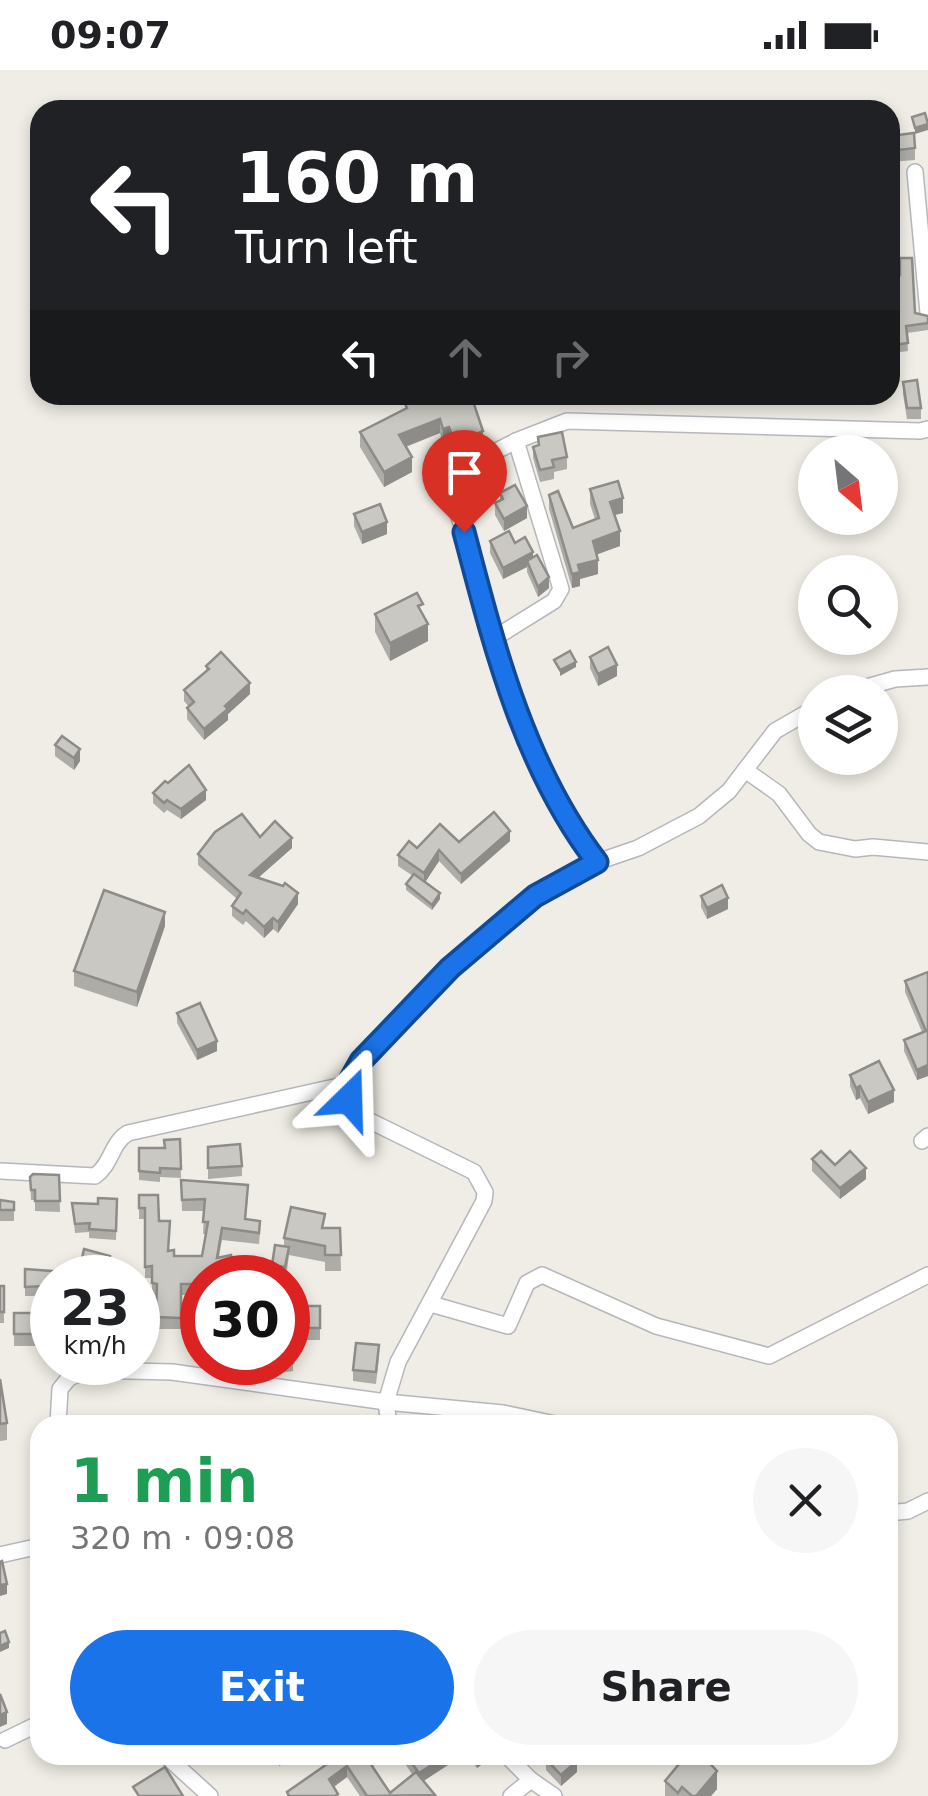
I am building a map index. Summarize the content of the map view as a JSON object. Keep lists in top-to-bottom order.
{
  "north": "bottom right",
  "page": {
    "status": "09:07",
    "turn": ["160 m", "Turn left"],
    "speed": "23 km/h",
    "limit": "30",
    "heading": ["1 min", "320 m · 09:08"],
    "buttons": ["Exit", "Share"]
  }
}
